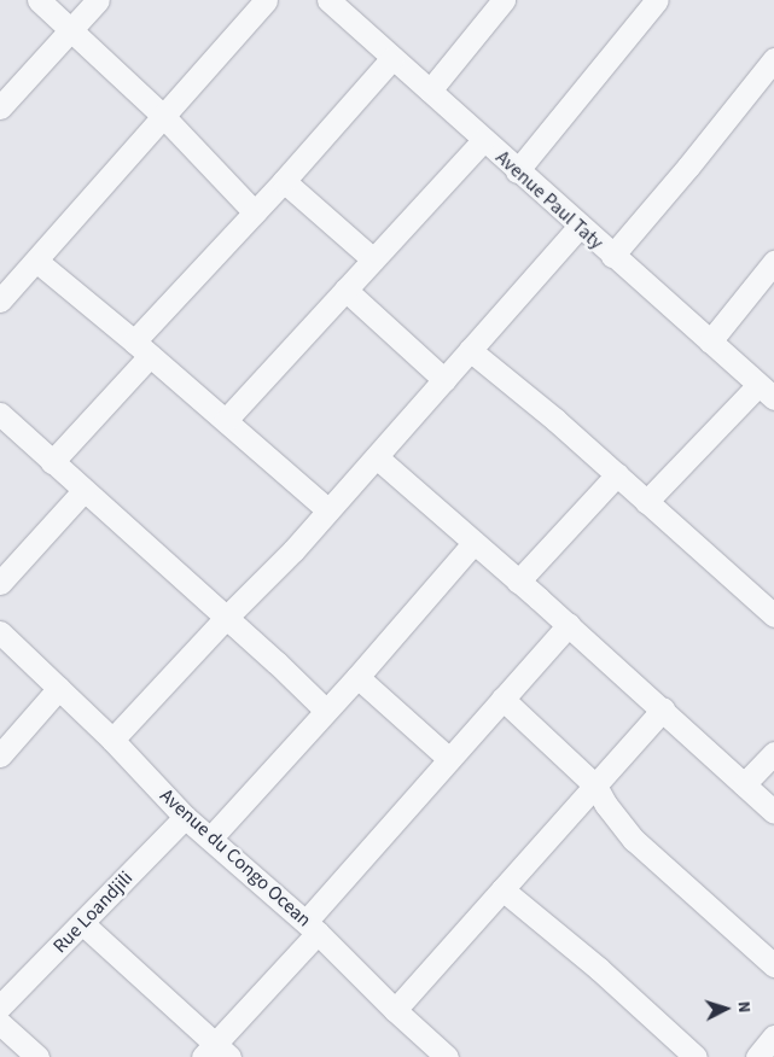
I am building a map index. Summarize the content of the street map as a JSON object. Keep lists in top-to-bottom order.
{
  "streets": {
    "street": ["Avenue Paul Taty", "Avenue du Congo Ocean", "Rue Loandjili"]
  },
  "crossings": [
    ["Avenue du Congo Ocean", "Rue Loandjili"]
  ],
  "north": "right"
}
